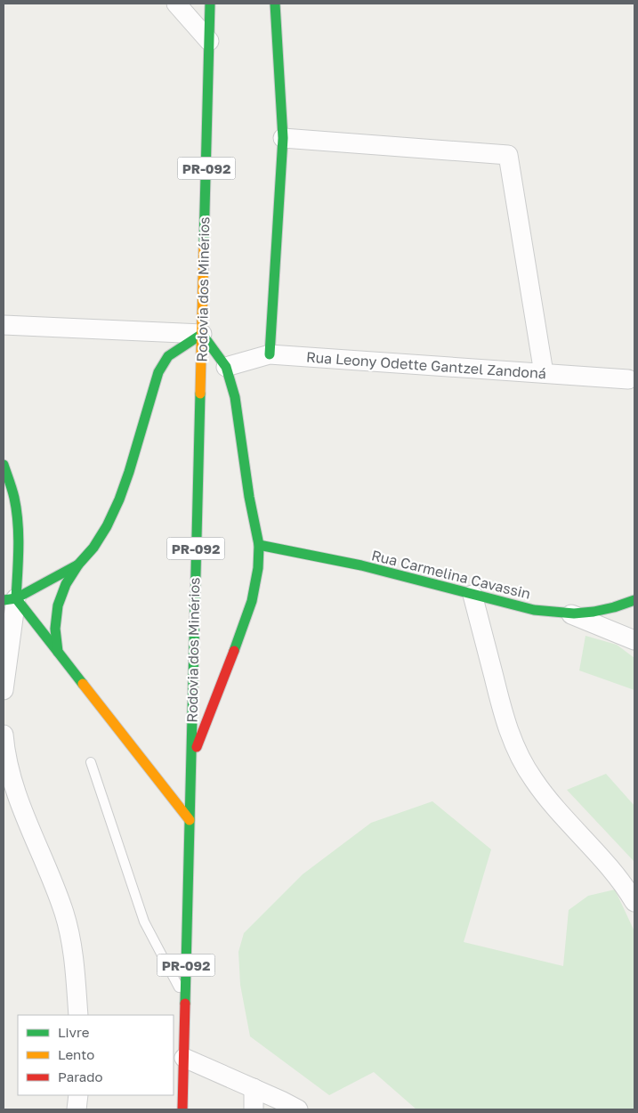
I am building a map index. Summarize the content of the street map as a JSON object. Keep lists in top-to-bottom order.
{
  "streets": {
    "main road": ["PR-092", "Rodovia dos Minérios", "Rua Carmelina Cavassin"],
    "street": ["Rua Leony Odette Gantzel Zandoná"]
  },
  "legend": ["Livre", "Lento", "Parado"]
}
